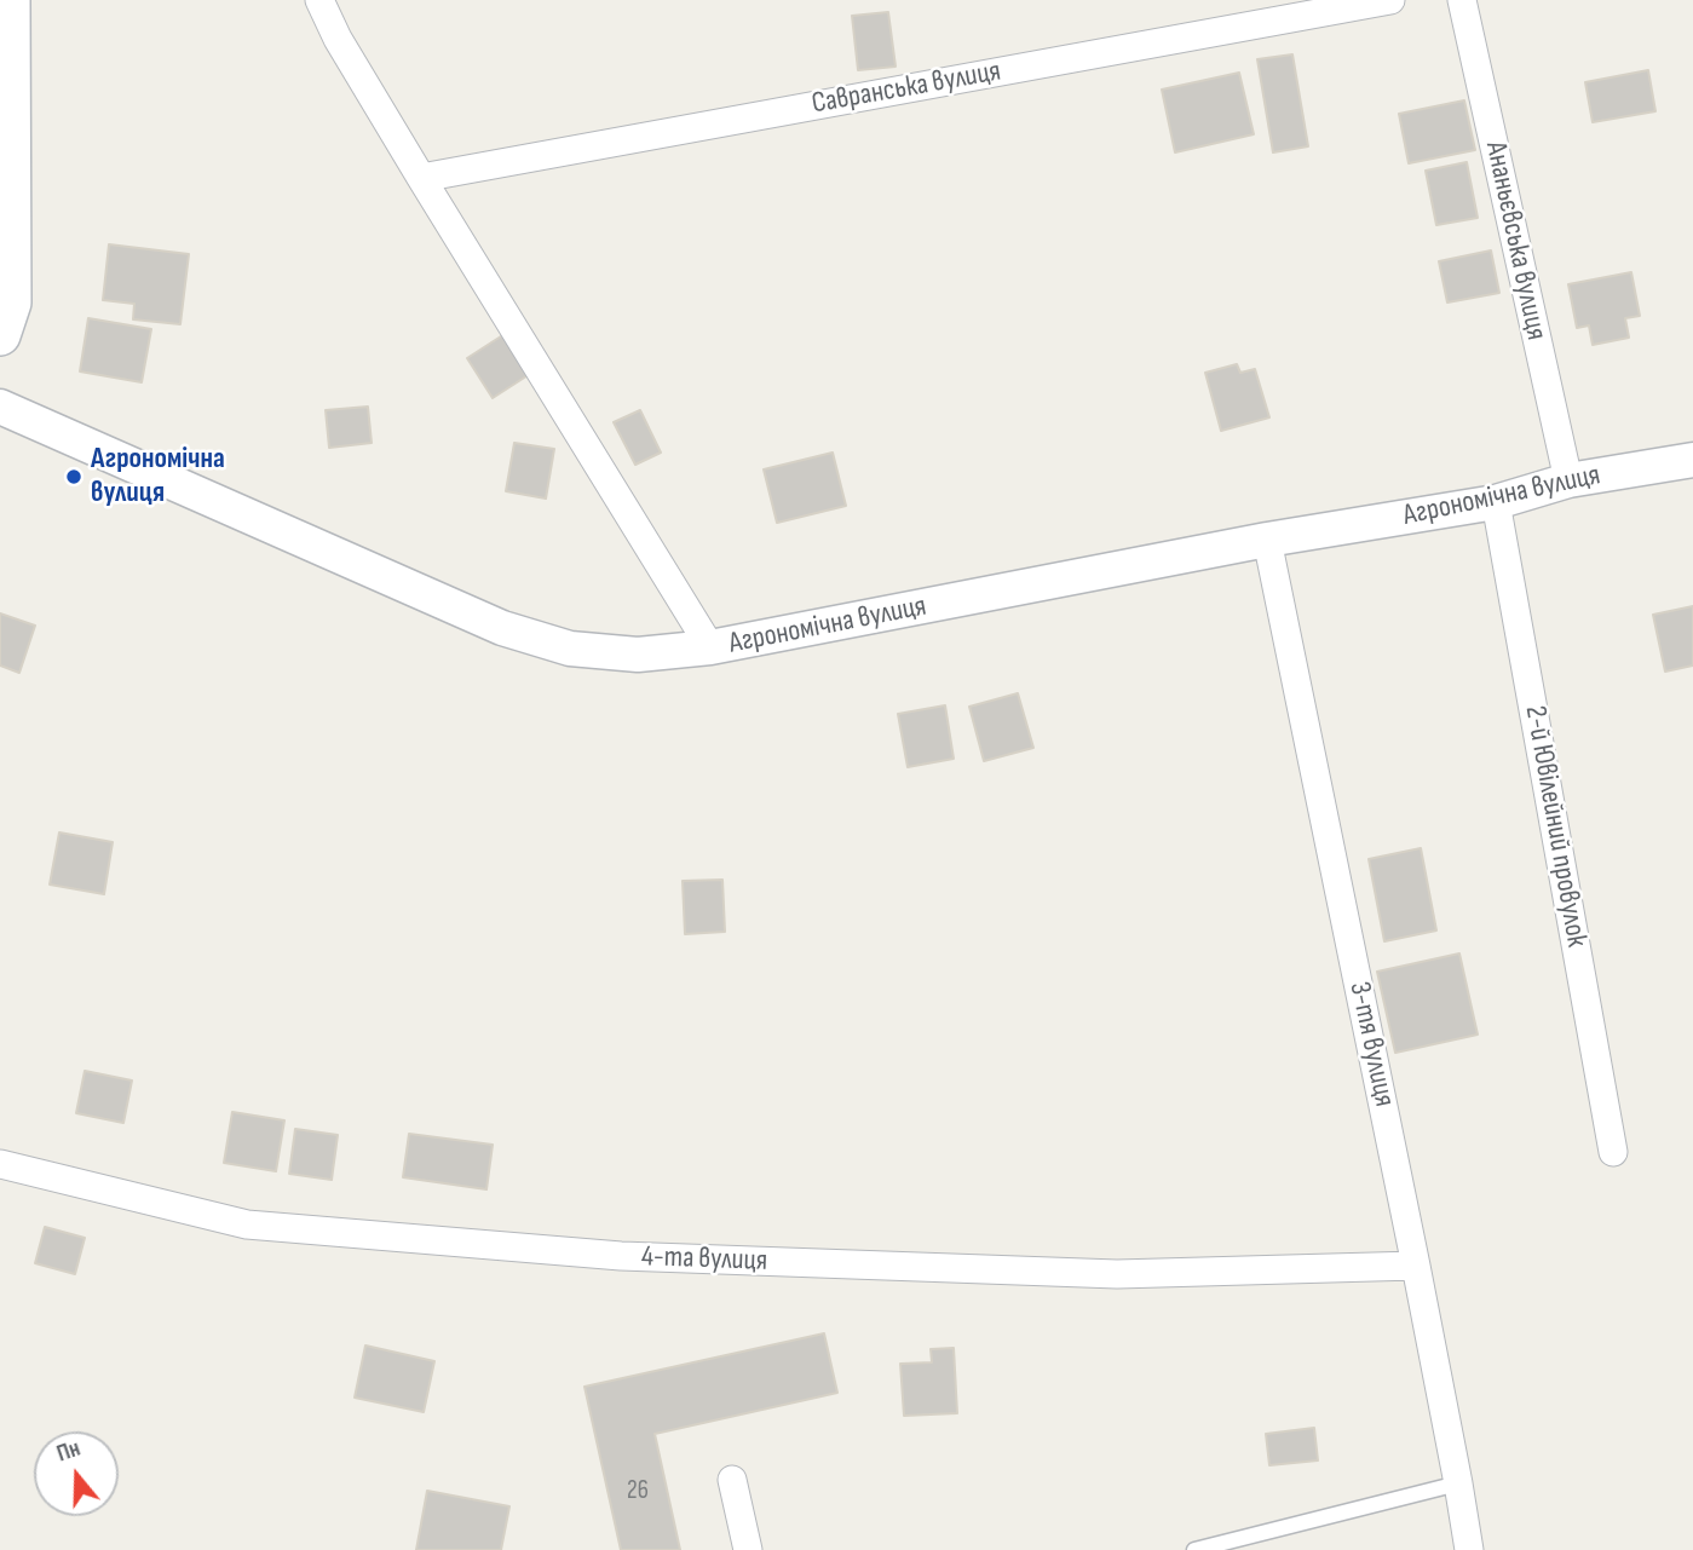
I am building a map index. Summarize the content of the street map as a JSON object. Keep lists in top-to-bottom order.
{
  "streets": {
    "street": [
      "Савранська вулиця",
      "Ананьєвська вулиця",
      "Агрономічна вулиця",
      "2-й Ювілейний провулок",
      "3-тя вулиця",
      "4-та вулиця"
    ]
  },
  "crossings": [
    ["Ананьєвська вулиця", "Агрономічна вулиця"],
    ["Агрономічна вулиця", "2-й Ювілейний провулок"],
    ["Агрономічна вулиця", "3-тя вулиця"],
    ["3-тя вулиця", "4-та вулиця"]
  ],
  "places": ["Агрономічна вулиця"],
  "house_numbers": ["26"],
  "north": "top"
}
